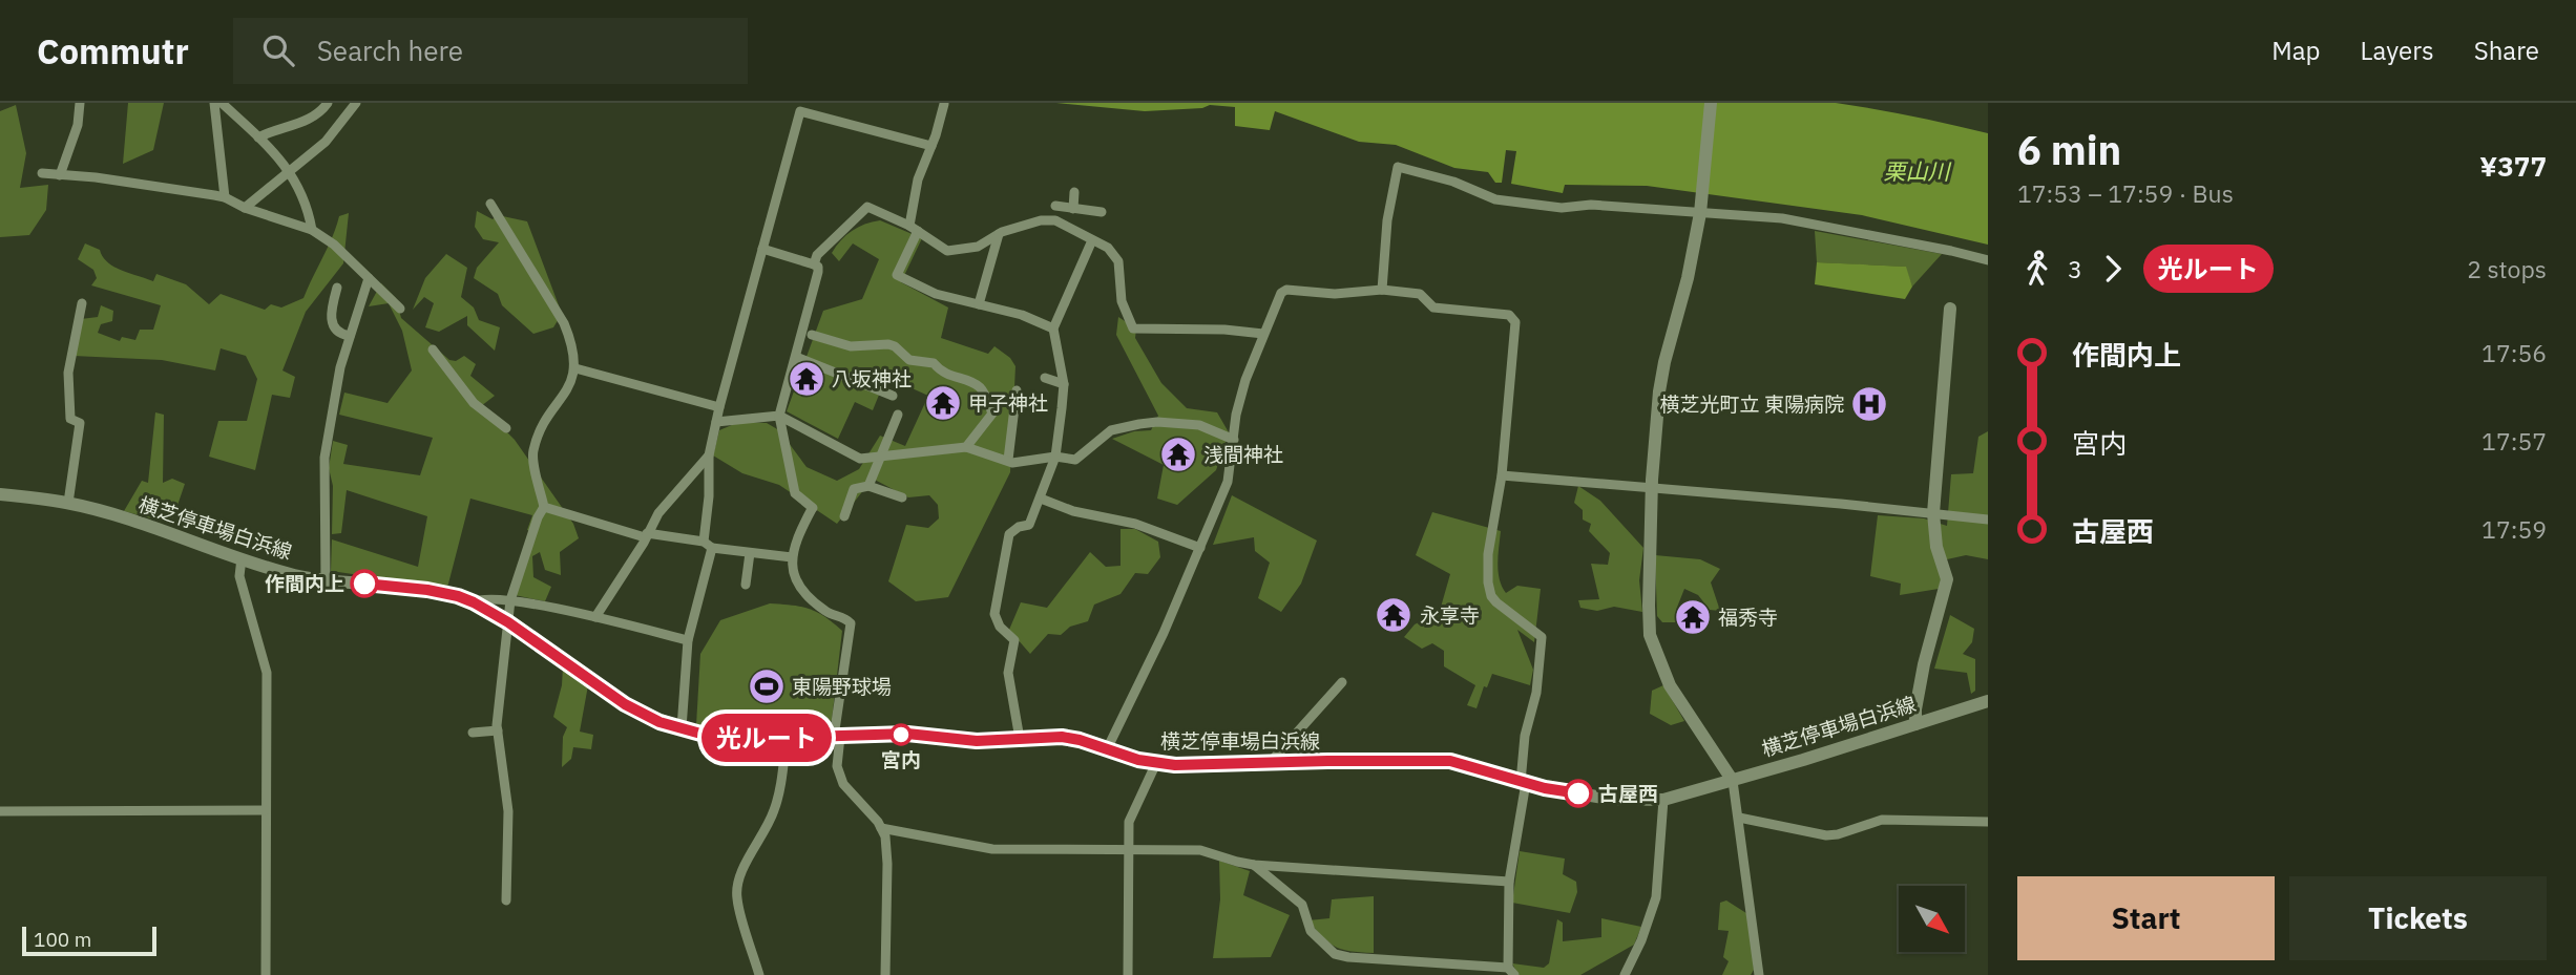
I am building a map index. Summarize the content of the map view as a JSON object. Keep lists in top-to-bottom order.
{
  "streets": {
    "main road": ["横芝停車場白浜線"]
  },
  "water": ["栗山川"],
  "places": {
    "temple": [
      "八坂神社",
      "甲子神社",
      "浅間神社",
      "永享寺",
      "福秀寺"
    ],
    "hospital": ["横芝光町立 東陽病院"],
    "other": ["作間内上", "宮内", "古屋西"],
    "sports": ["東陽野球場"]
  },
  "lines": ["bus line 光ルート"],
  "scale_bar": "100 m",
  "north": "bottom right",
  "page": {
    "header": "Commutr",
    "search": "Search here",
    "nav": ["Map", "Layers", "Share"],
    "on_map": "光ルート",
    "heading": ["6 min", "17:53 – 17:59 · Bus", "¥377"],
    "legs": ["3", "光ルート", "2 stops"],
    "list": [
      {
        "name": "作間内上",
        "value": "17:56"
      },
      {
        "name": "宮内",
        "value": "17:57"
      },
      {
        "name": "古屋西",
        "value": "17:59"
      }
    ],
    "buttons": ["Start", "Tickets"],
    "scale": "100 m"
  }
}
